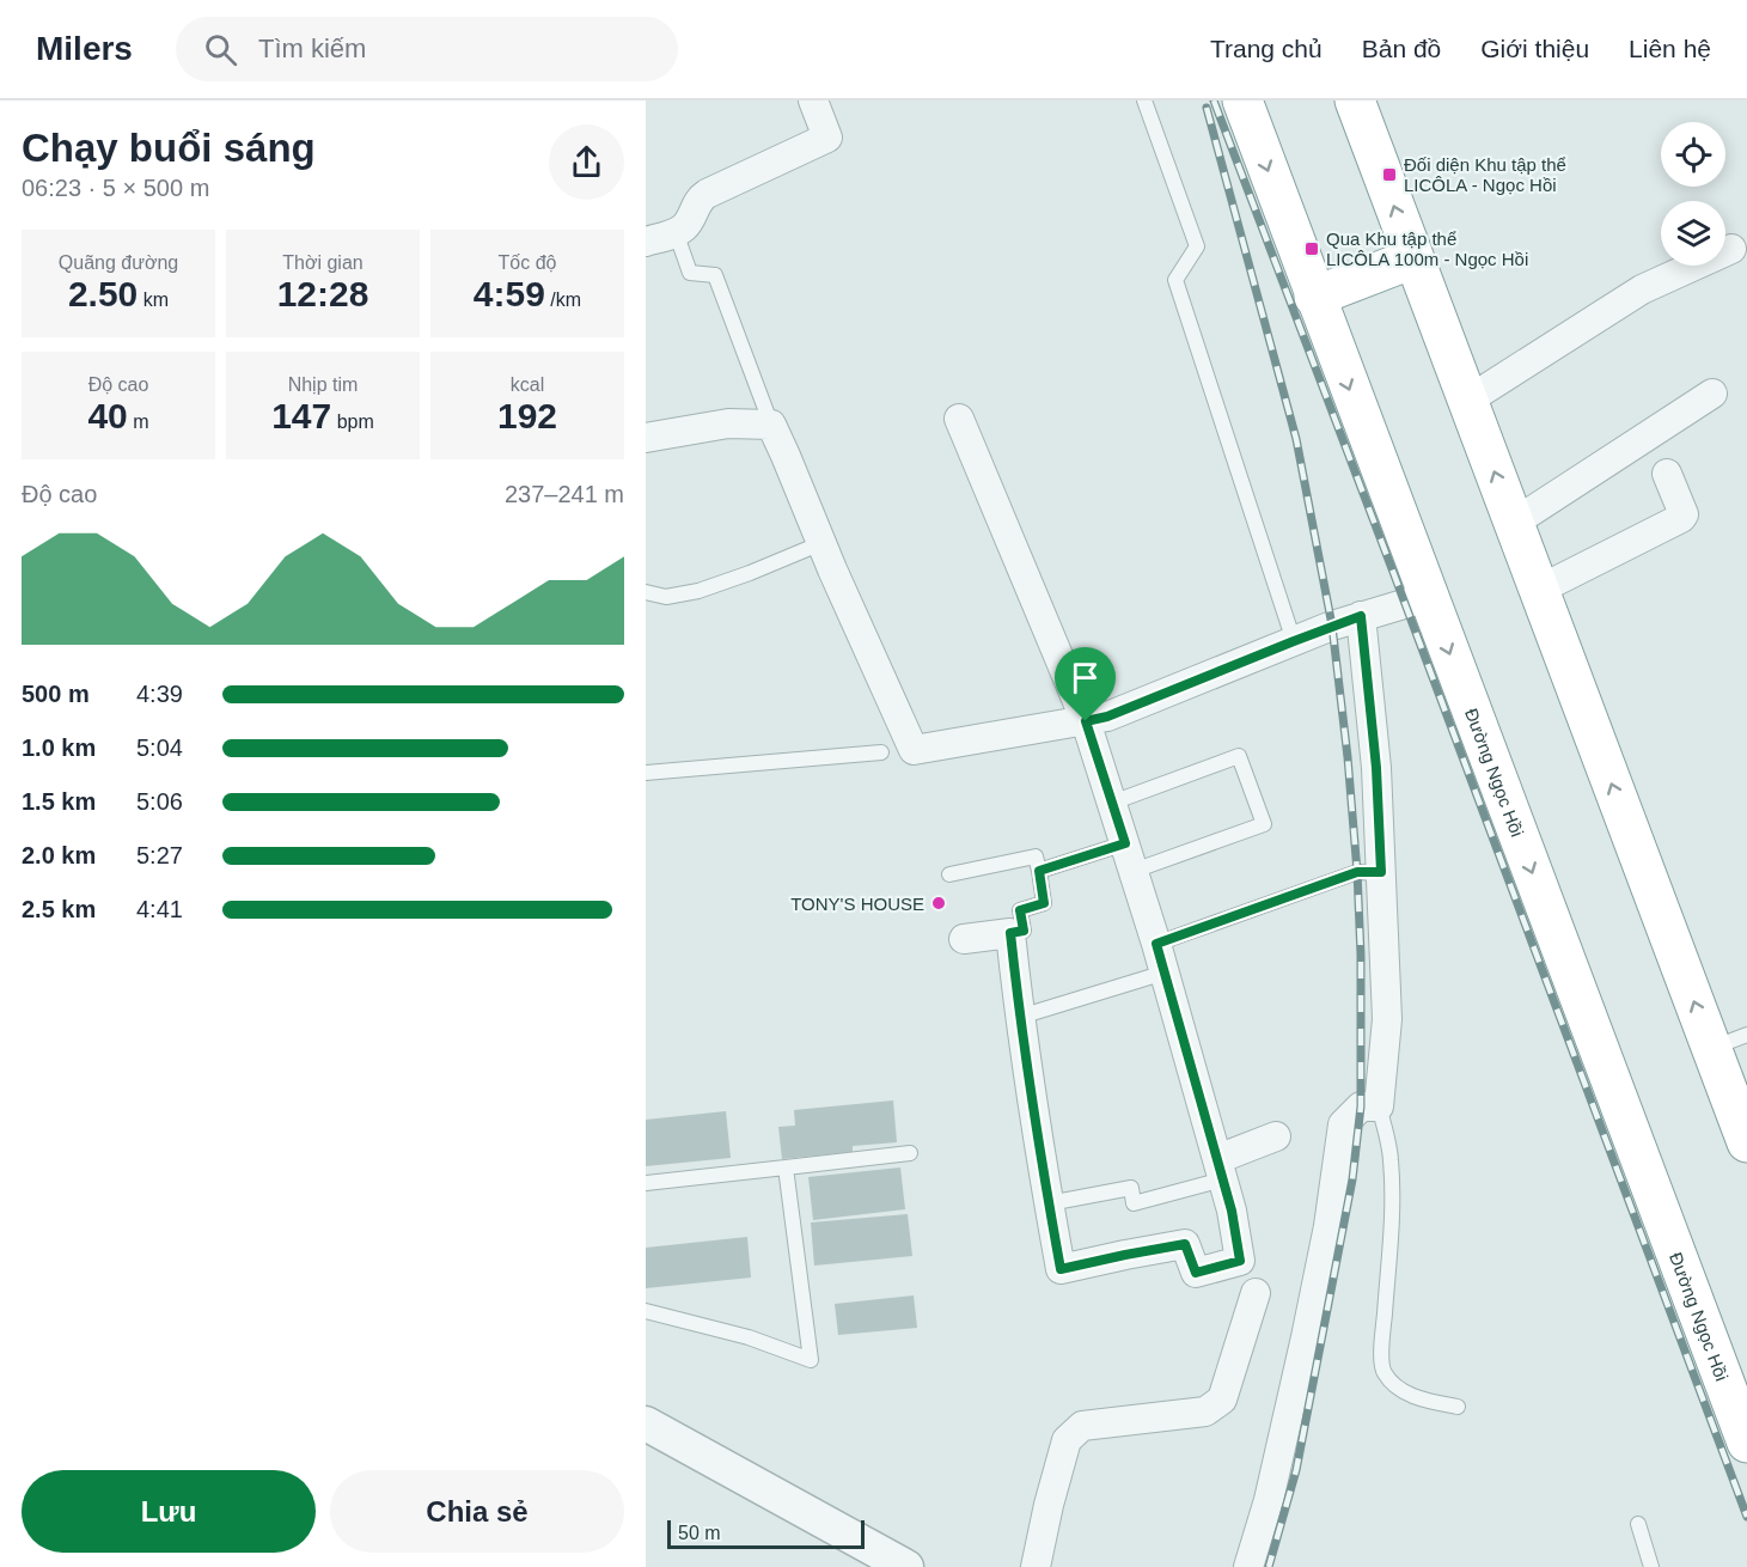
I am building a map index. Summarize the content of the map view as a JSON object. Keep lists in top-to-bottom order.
{
  "streets": {
    "highway": ["Đường Ngọc Hồi"]
  },
  "places": {
    "transit": ["Đối diện Khu tập thể LICÔLA - Ngọc Hồi", "Qua Khu tập thể LICÔLA 100m - Ngọc Hồi"],
    "other": ["TONY'S HOUSE"]
  },
  "scale_bar": "50 m",
  "page": {
    "header": "Milers",
    "search": "Tìm kiếm",
    "nav": [
      "Trang chủ",
      "Bản đồ",
      "Giới thiệu",
      "Liên hệ"
    ],
    "heading": ["Chạy buổi sáng", "06:23 · 5 × 500 m"],
    "stats": [
      ["Quãng đường", "2.50 km"],
      ["Thời gian", "12:28"],
      ["Tốc độ", "4:59 /km"],
      ["Độ cao", "40 m"],
      ["Nhịp tim", "147 bpm"],
      ["kcal", "192"]
    ],
    "chart": ["Độ cao", "237–241 m"],
    "list": [
      {
        "name": "500 m",
        "note": "4:39"
      },
      {
        "name": "1.0 km",
        "note": "5:04"
      },
      {
        "name": "1.5 km",
        "note": "5:06"
      },
      {
        "name": "2.0 km",
        "note": "5:27"
      },
      {
        "name": "2.5 km",
        "note": "4:41"
      }
    ],
    "buttons": ["Lưu", "Chia sẻ"],
    "scale": "50 m"
  }
}
